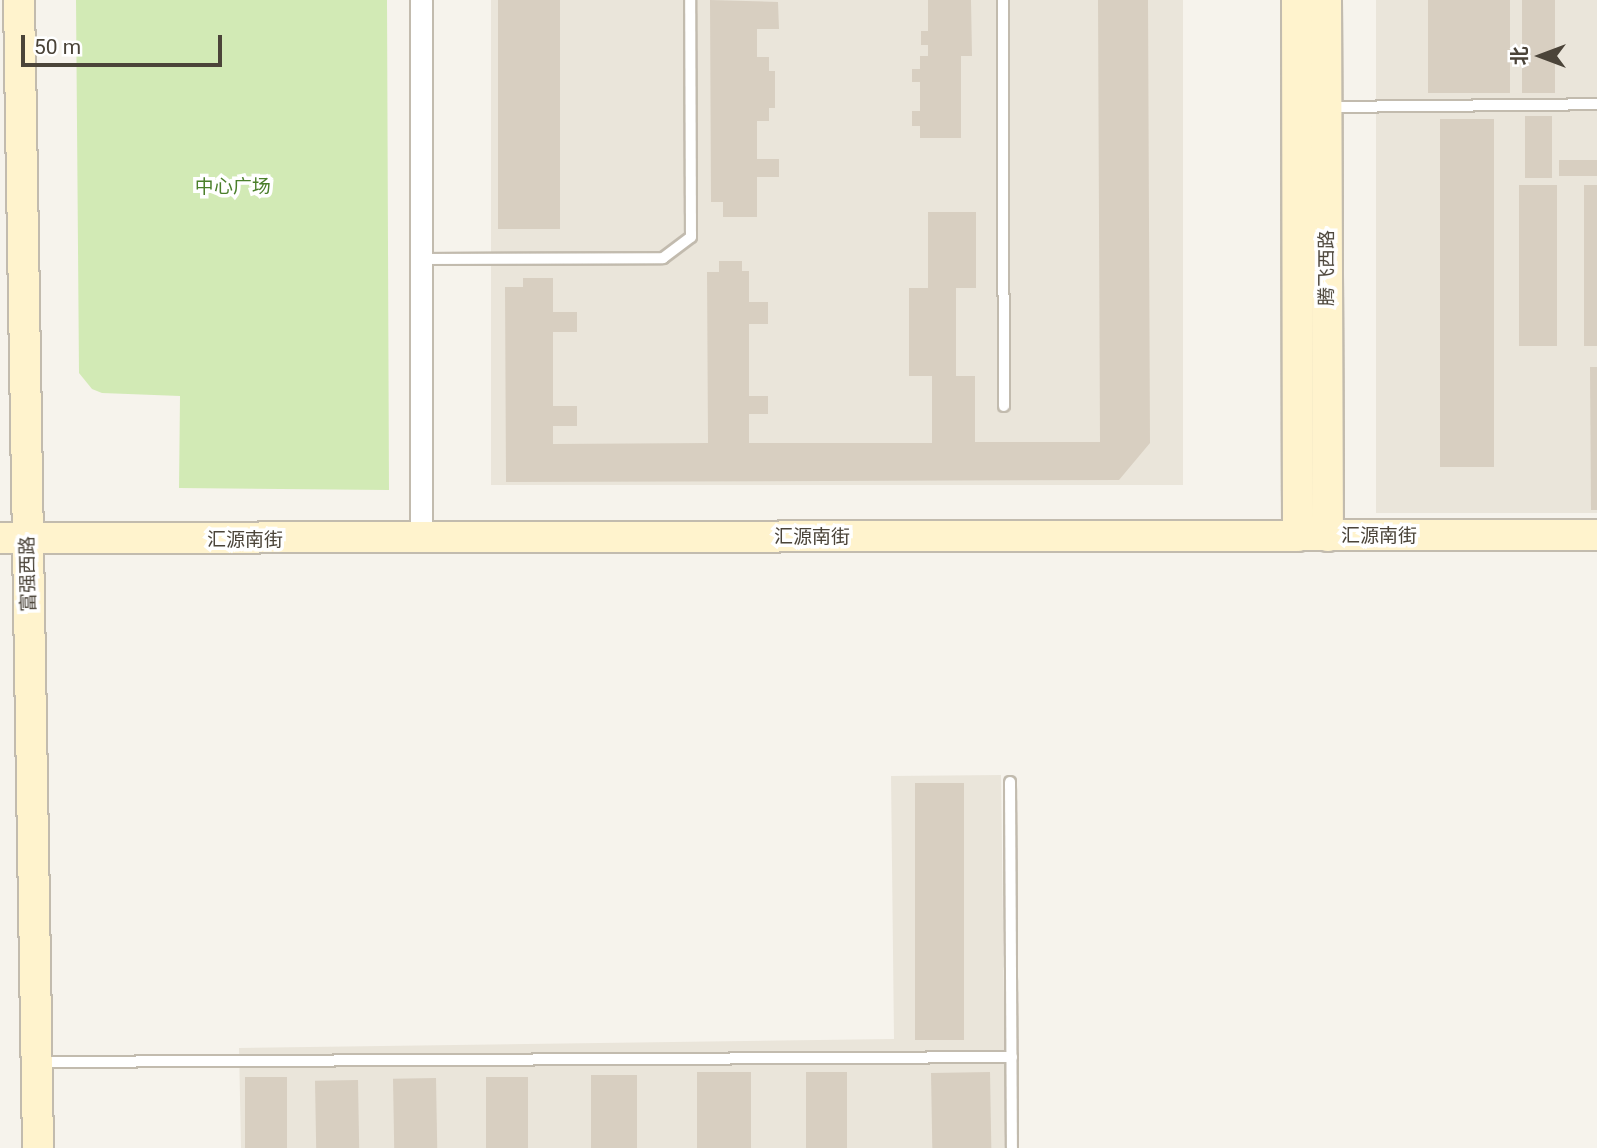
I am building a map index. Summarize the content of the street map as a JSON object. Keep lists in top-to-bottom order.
{
  "streets": {
    "street": ["腾飞西路", "汇源南街", "富强西路"]
  },
  "crossings": [
    ["腾飞西路", "汇源南街"],
    ["汇源南街", "富强西路"]
  ],
  "parks": ["中心广场"],
  "scale_bar": "50 m",
  "north": "left"
}
